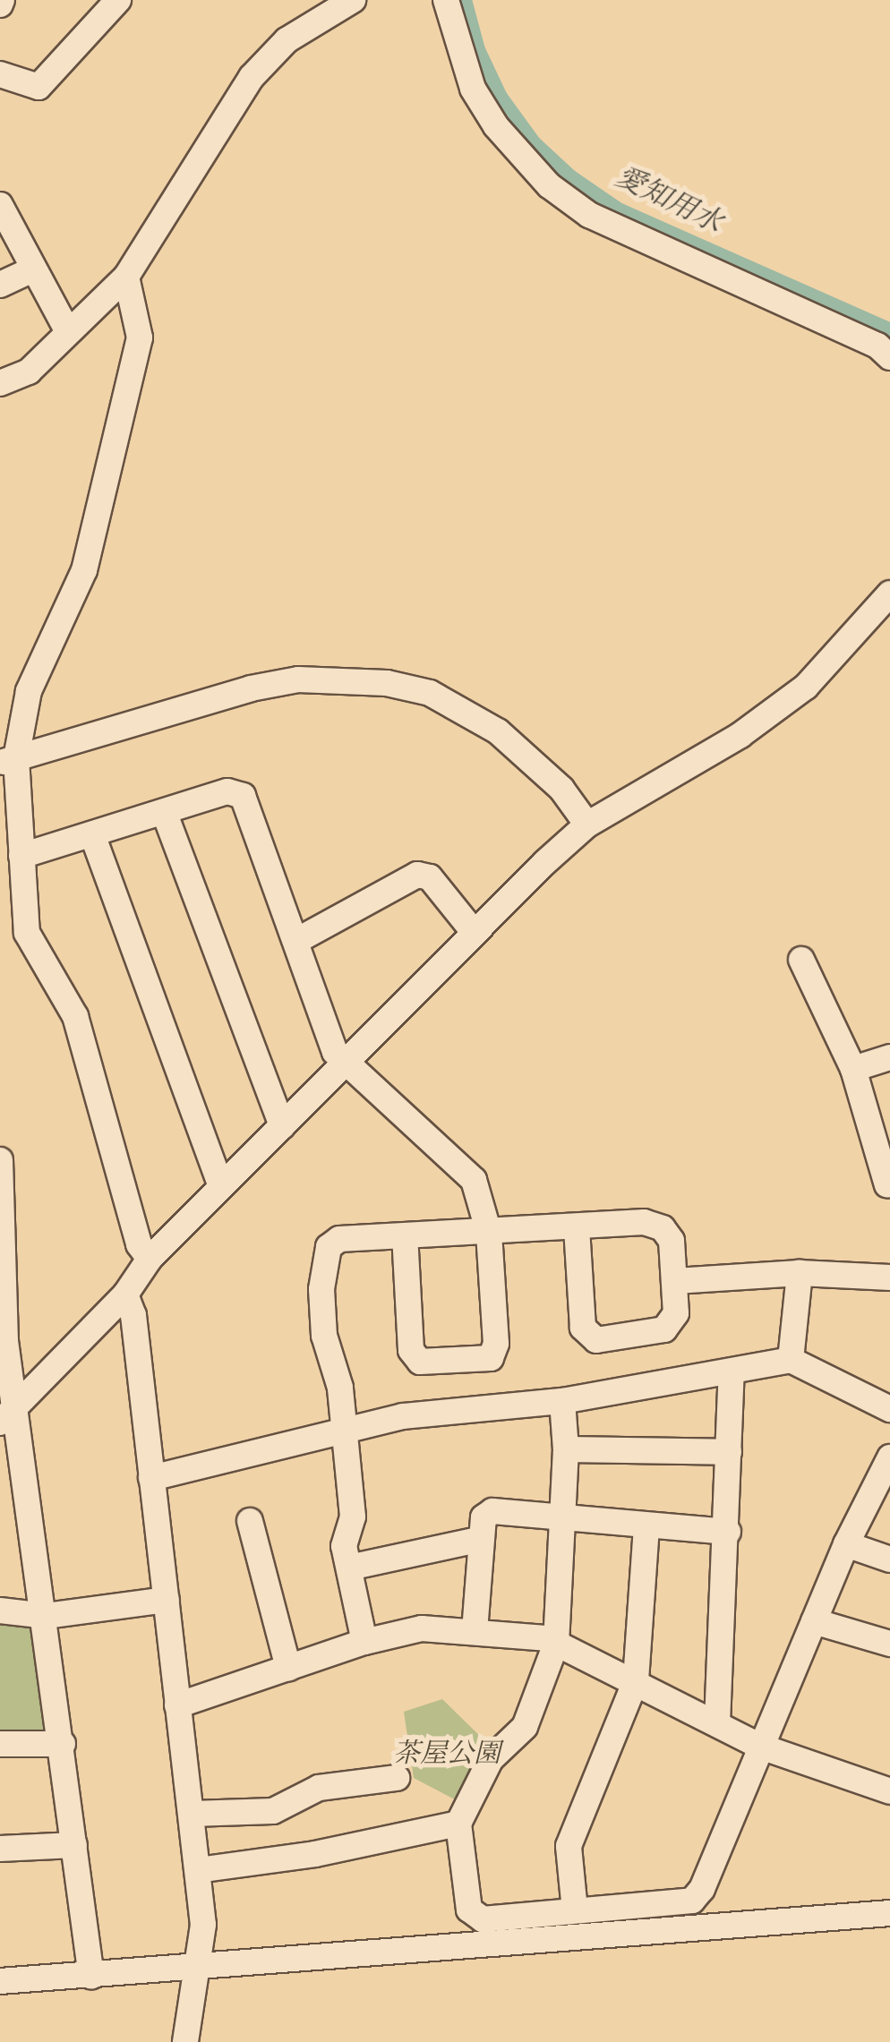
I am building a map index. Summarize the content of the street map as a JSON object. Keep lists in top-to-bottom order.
{
  "water": ["愛知用水"],
  "parks": ["茶屋公園"]
}
